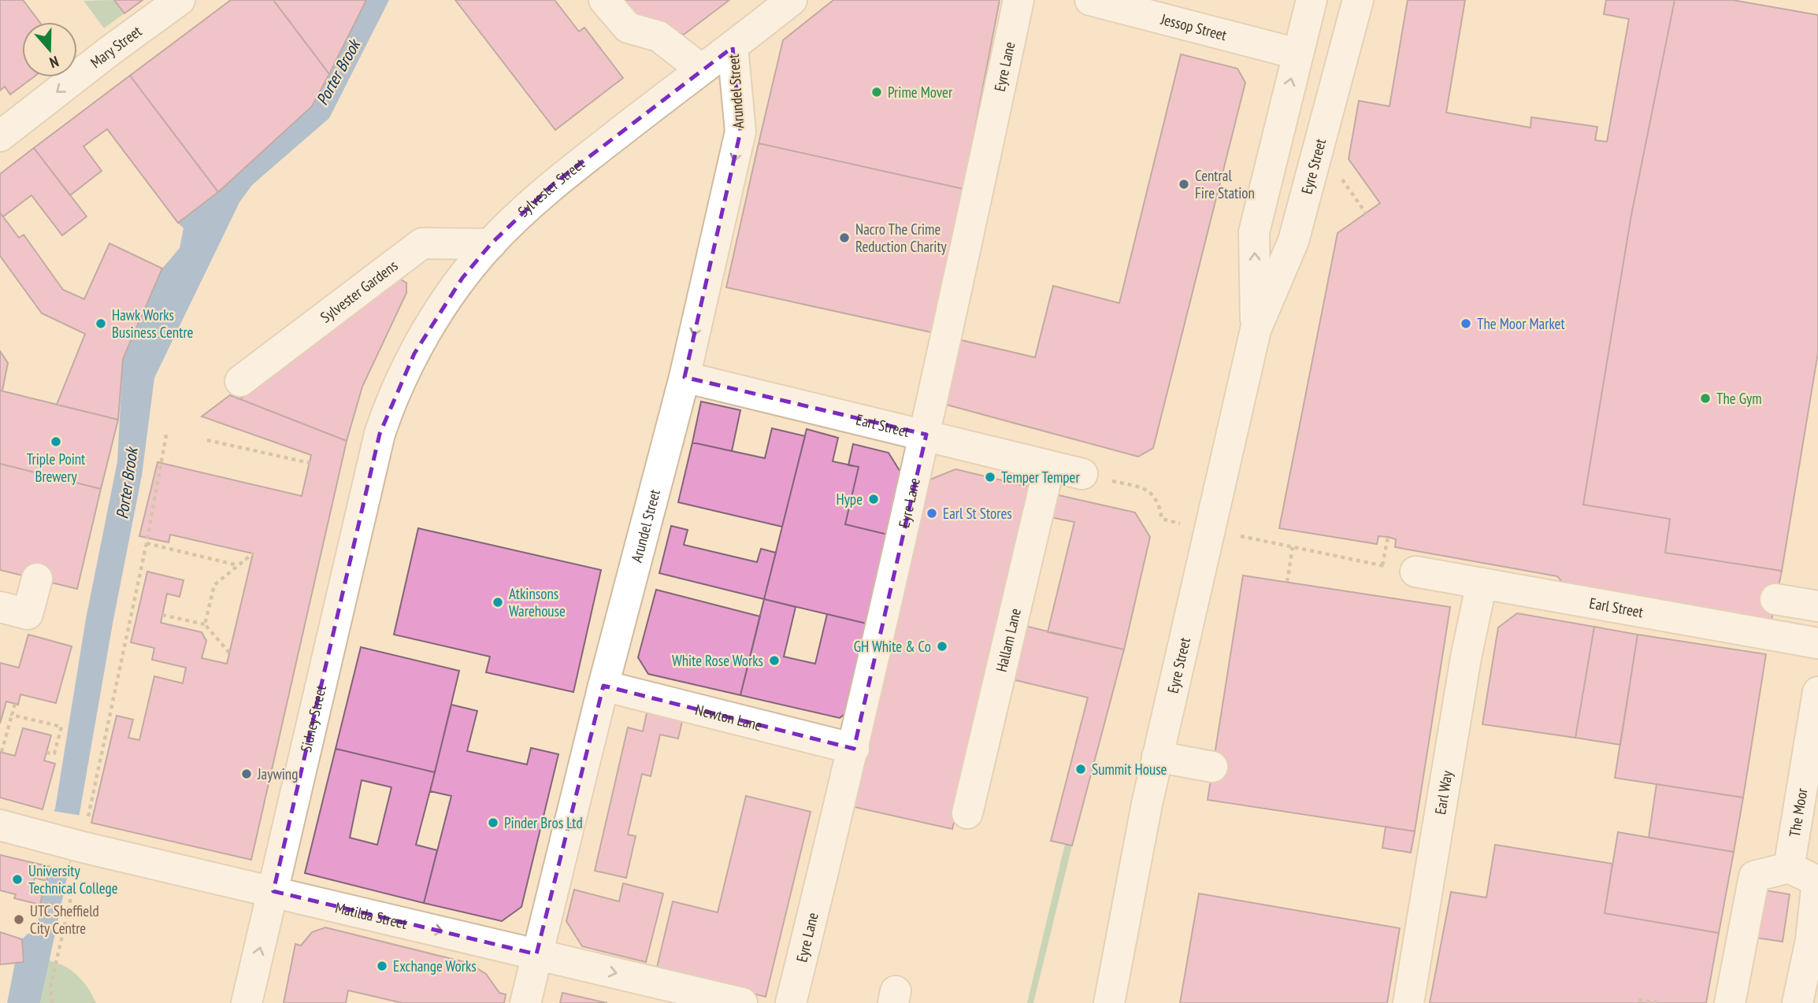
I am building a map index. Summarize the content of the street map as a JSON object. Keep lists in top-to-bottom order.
{
  "streets": {
    "street": [
      "Jessop Street",
      "Mary Street",
      "Eyre Lane",
      "Arundel Street",
      "Eyre Street",
      "Sylvester Street",
      "Sylvester Gardens",
      "Earl Street",
      "Hallam Lane",
      "Newton Lane",
      "Sidney Street",
      "Earl Way",
      "The Moor",
      "Matilda Street"
    ]
  },
  "crossings": [
    ["Jessop Street", "Eyre Street"],
    ["Eyre Lane", "Earl Street"],
    ["Eyre Lane", "Newton Lane"],
    ["Arundel Street", "Sylvester Street"],
    ["Arundel Street", "Earl Street"],
    ["Arundel Street", "Newton Lane"],
    ["Arundel Street", "Matilda Street"],
    ["Sylvester Street", "Sylvester Gardens"],
    ["Sylvester Street", "Sidney Street"],
    ["Earl Street", "Hallam Lane"],
    ["Earl Street", "Earl Way"],
    ["Sidney Street", "Matilda Street"]
  ],
  "one_way": ["Mary Street", "Matilda Street"],
  "water": ["Porter Brook"],
  "places": [
    "Prime Mover",
    "Central Fire Station",
    "Nacro The Crime Reduction Charity",
    "Hawk Works Business Centre",
    "The Moor Market",
    "The Gym",
    "Triple Point Brewery",
    "Temper Temper",
    "Hype",
    "Earl St Stores",
    "Atkinsons Warehouse",
    "GH White & Co",
    "White Rose Works",
    "Summit House",
    "Jaywing",
    "Pinder Bros Ltd",
    "University Technical College",
    "UTC Sheffield City Centre",
    "Exchange Works"
  ],
  "north": "bottom"
}
